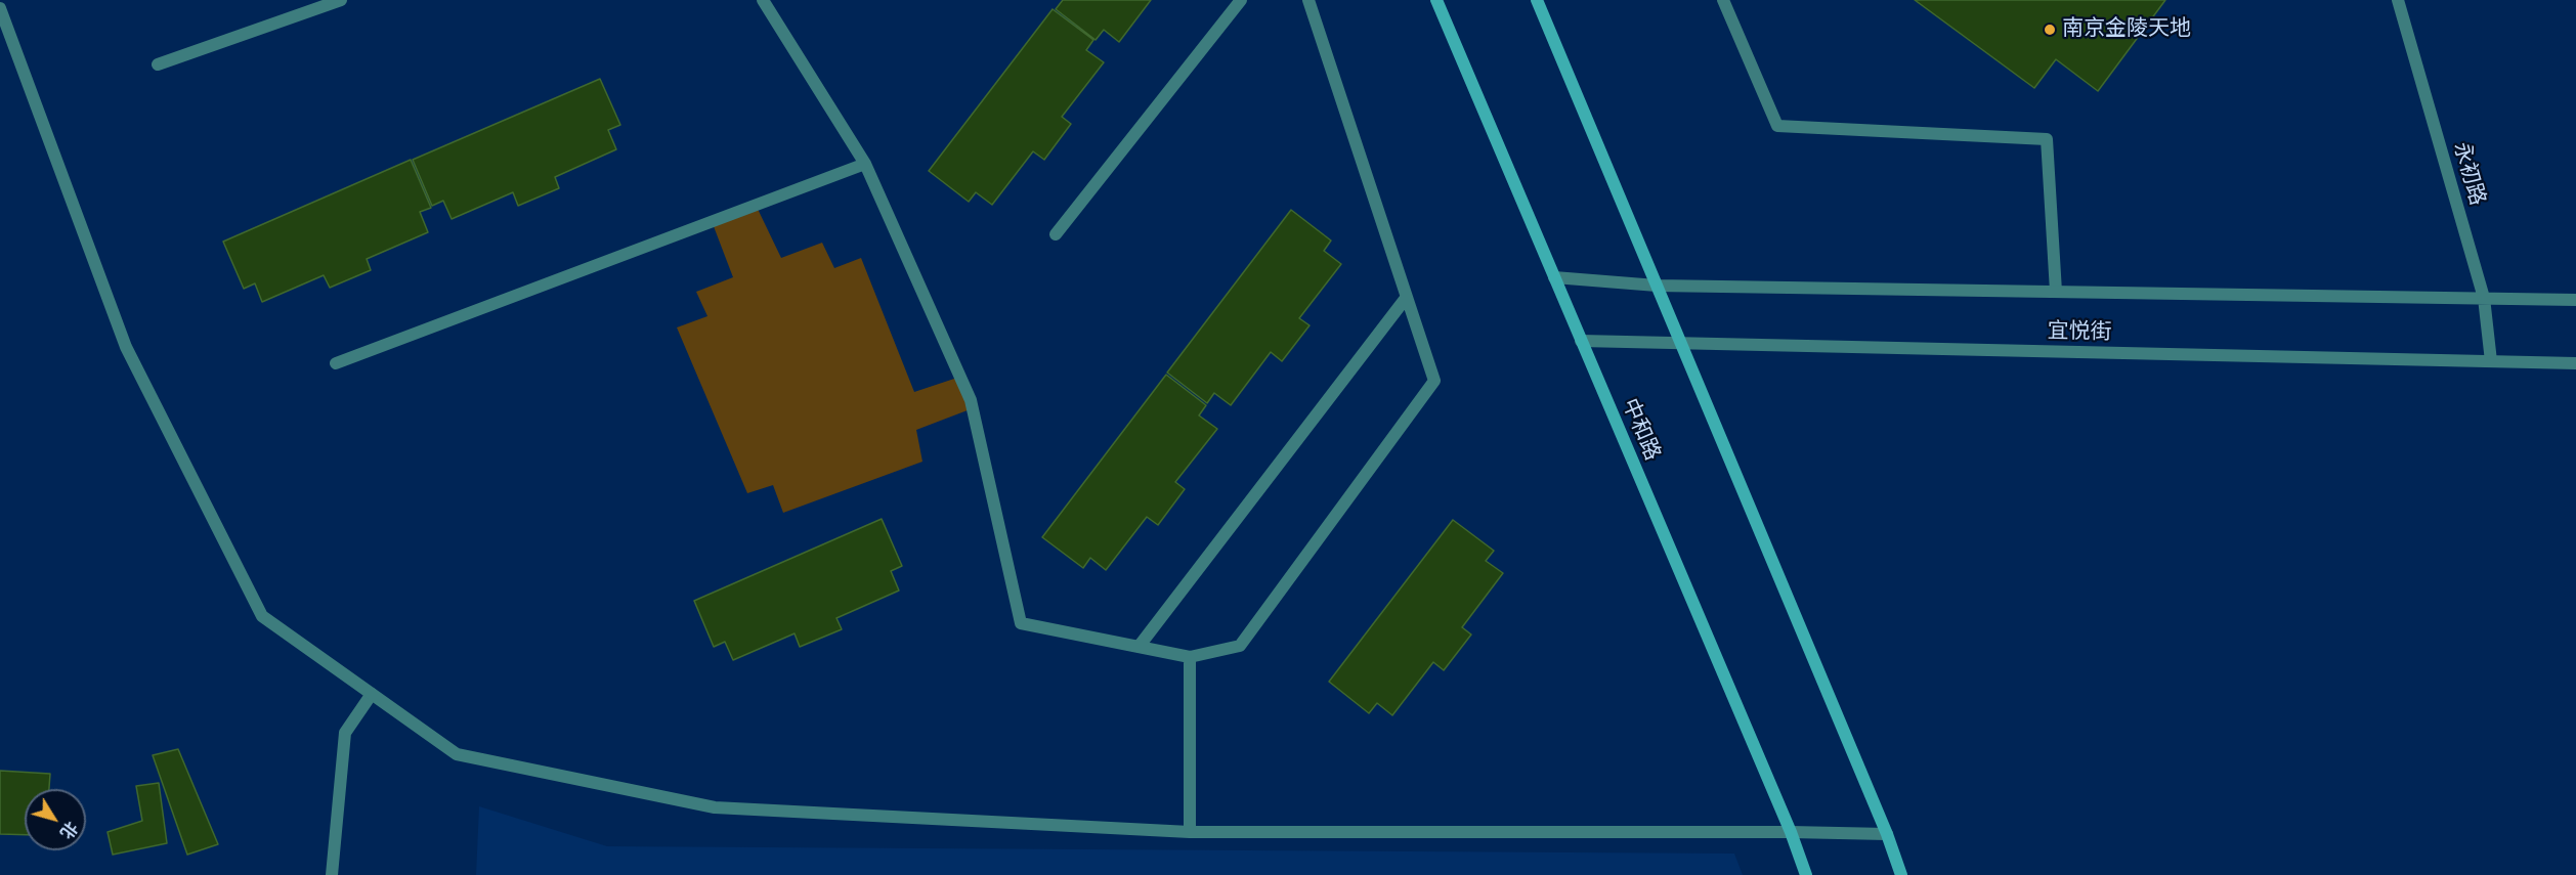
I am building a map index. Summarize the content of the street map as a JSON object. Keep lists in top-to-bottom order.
{
  "streets": {
    "main road": ["中和路"],
    "street": ["永初路", "宜悦街"]
  },
  "crossings": [
    ["永初路", "宜悦街"],
    ["宜悦街", "中和路"]
  ],
  "places": ["南京金陵天地"],
  "north": "bottom right"
}
